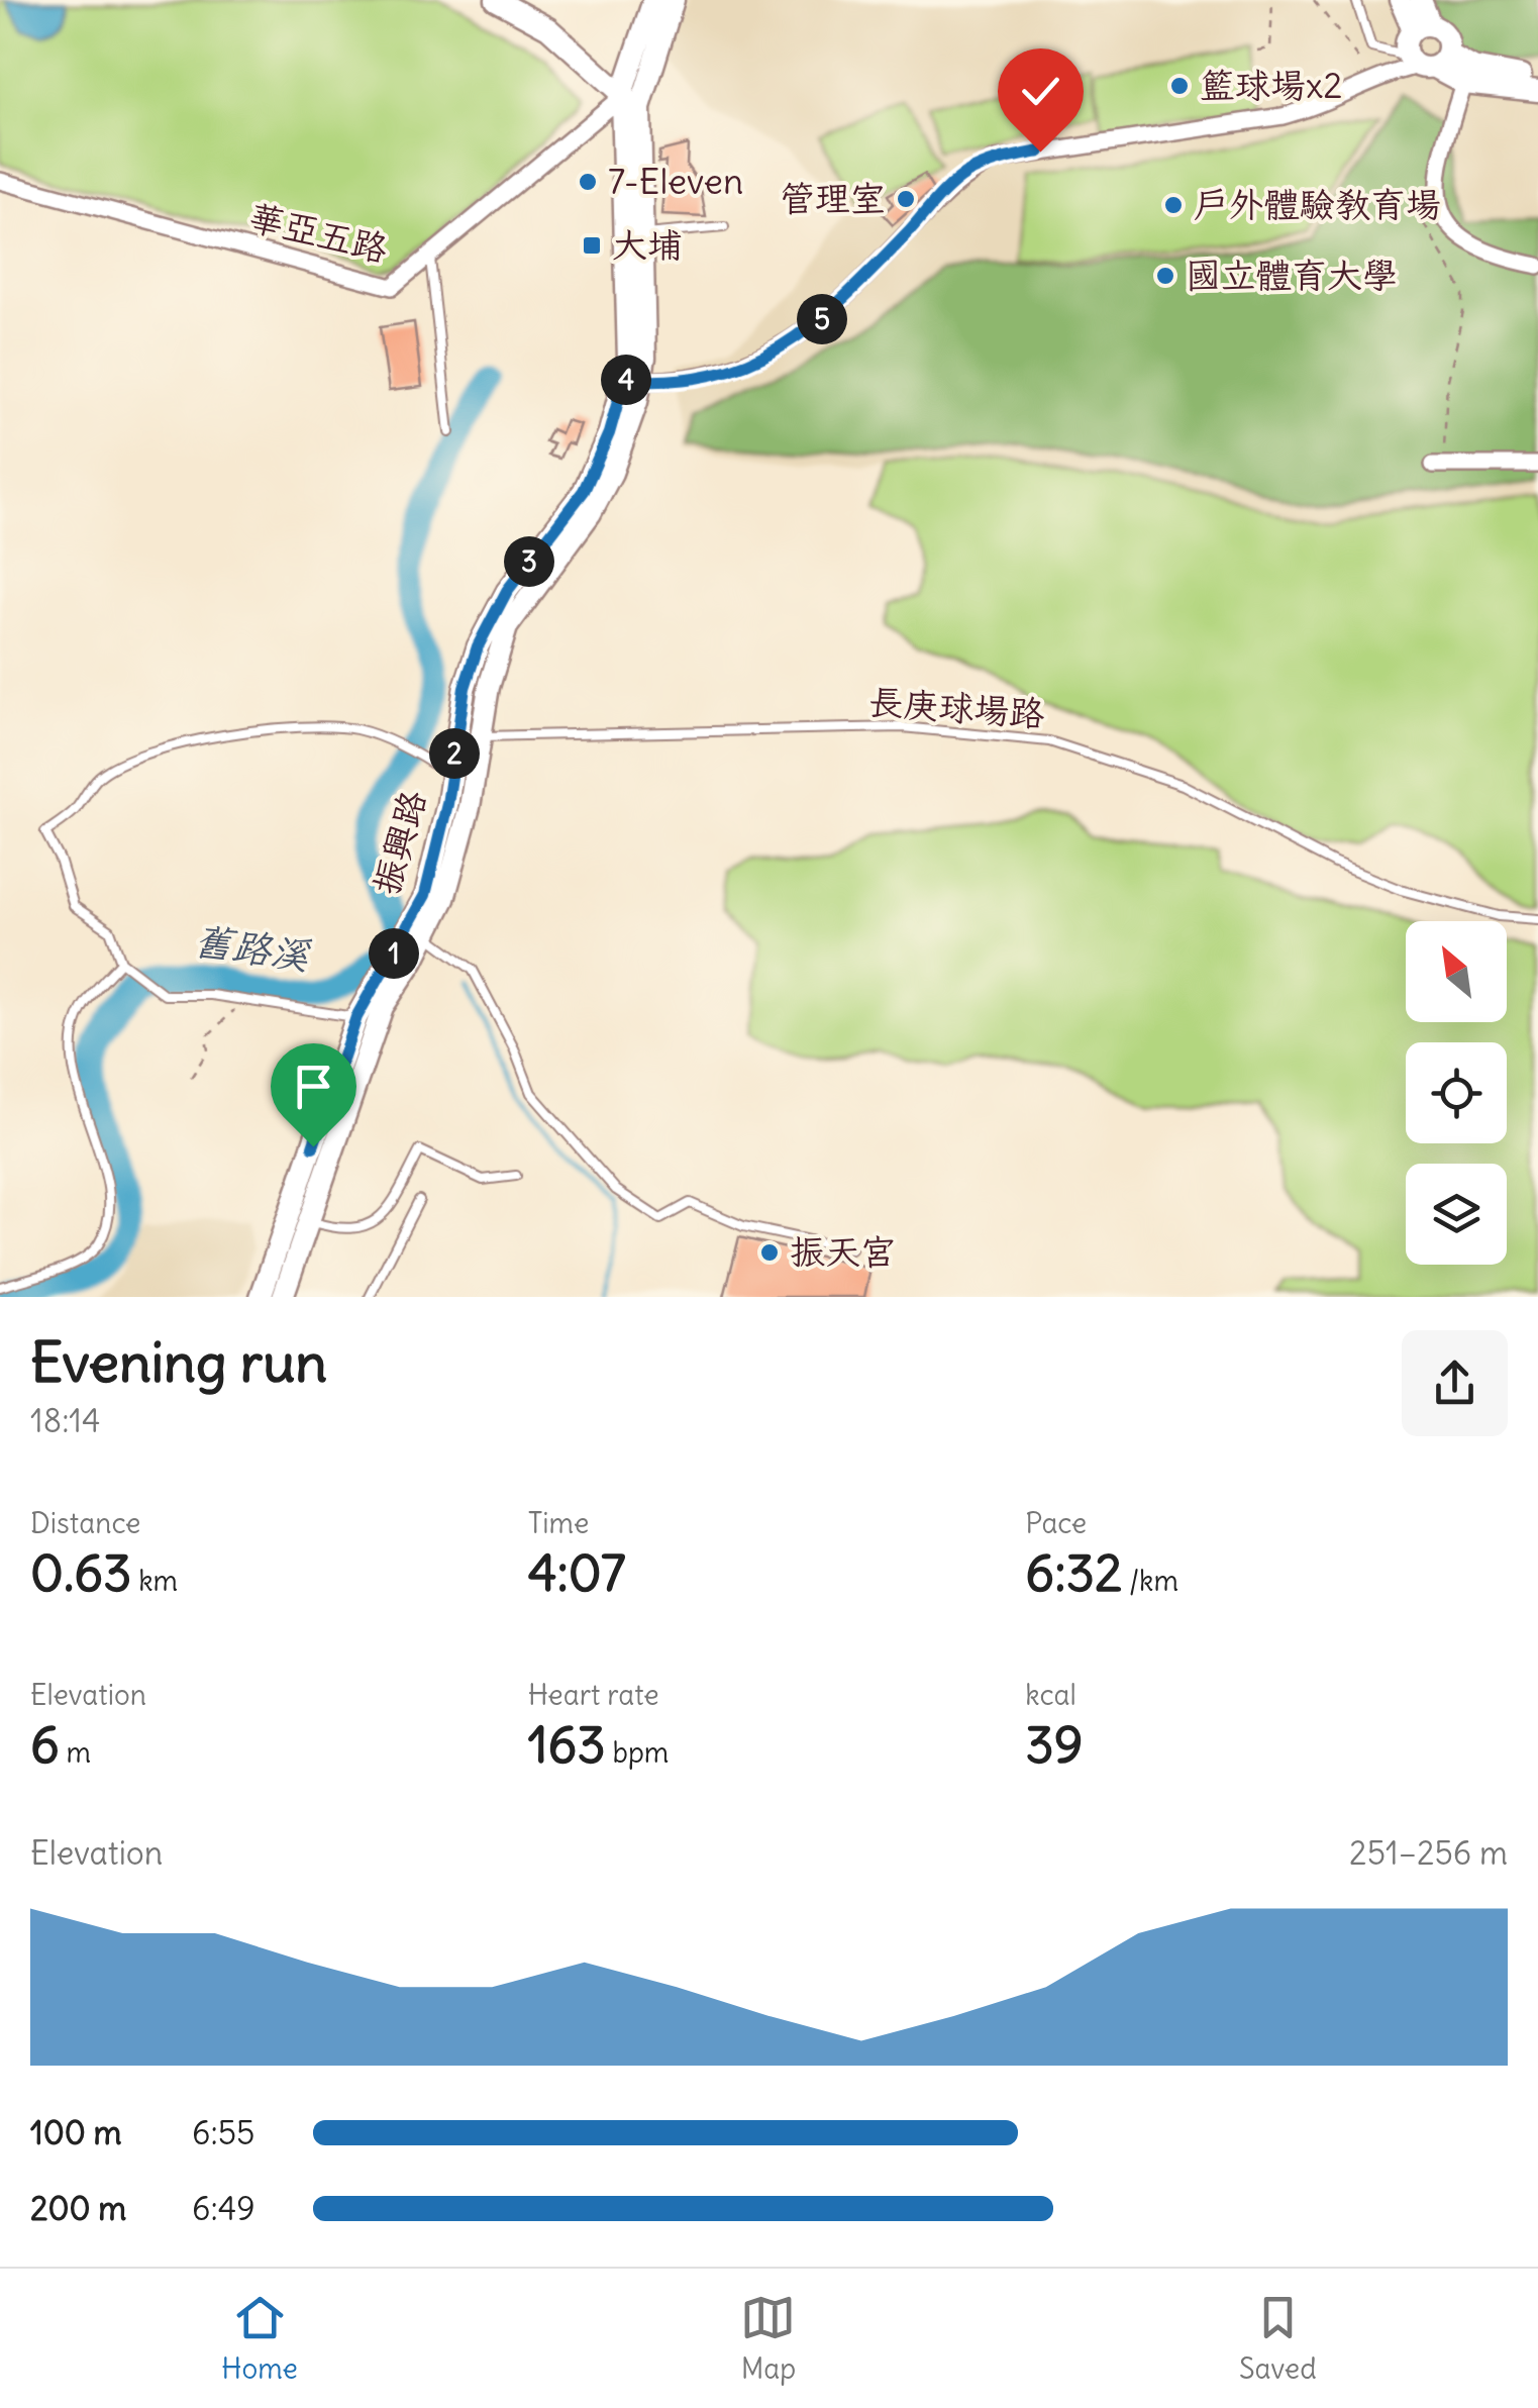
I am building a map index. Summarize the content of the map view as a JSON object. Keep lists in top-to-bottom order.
{
  "streets": {
    "street": ["華亞五路", "振興路"],
    "lane": ["長庚球場路"]
  },
  "crossings": [
    ["華亞五路", "振興路"],
    ["長庚球場路", "振興路"]
  ],
  "water": ["舊路溪"],
  "places": {
    "other": [
      "籃球場x2",
      "7-Eleven",
      "管理室",
      "戶外體驗教育場",
      "國立體育大學",
      "振天宮"
    ],
    "transit": ["大埔"]
  },
  "north": "top left",
  "page": {
    "pins": [
      "5",
      "4",
      "3",
      "2",
      "1"
    ],
    "heading": ["Evening run", "18:14"],
    "stats": [
      ["Distance", "0.63 km"],
      ["Time", "4:07"],
      ["Pace", "6:32 /km"],
      ["Elevation", "6 m"],
      ["Heart rate", "163 bpm"],
      ["kcal", "39"]
    ],
    "chart": ["Elevation", "251–256 m"],
    "list": [
      {
        "name": "100 m",
        "note": "6:55"
      },
      {
        "name": "200 m",
        "note": "6:49"
      }
    ],
    "tabs": ["Home", "Map", "Saved"]
  }
}
